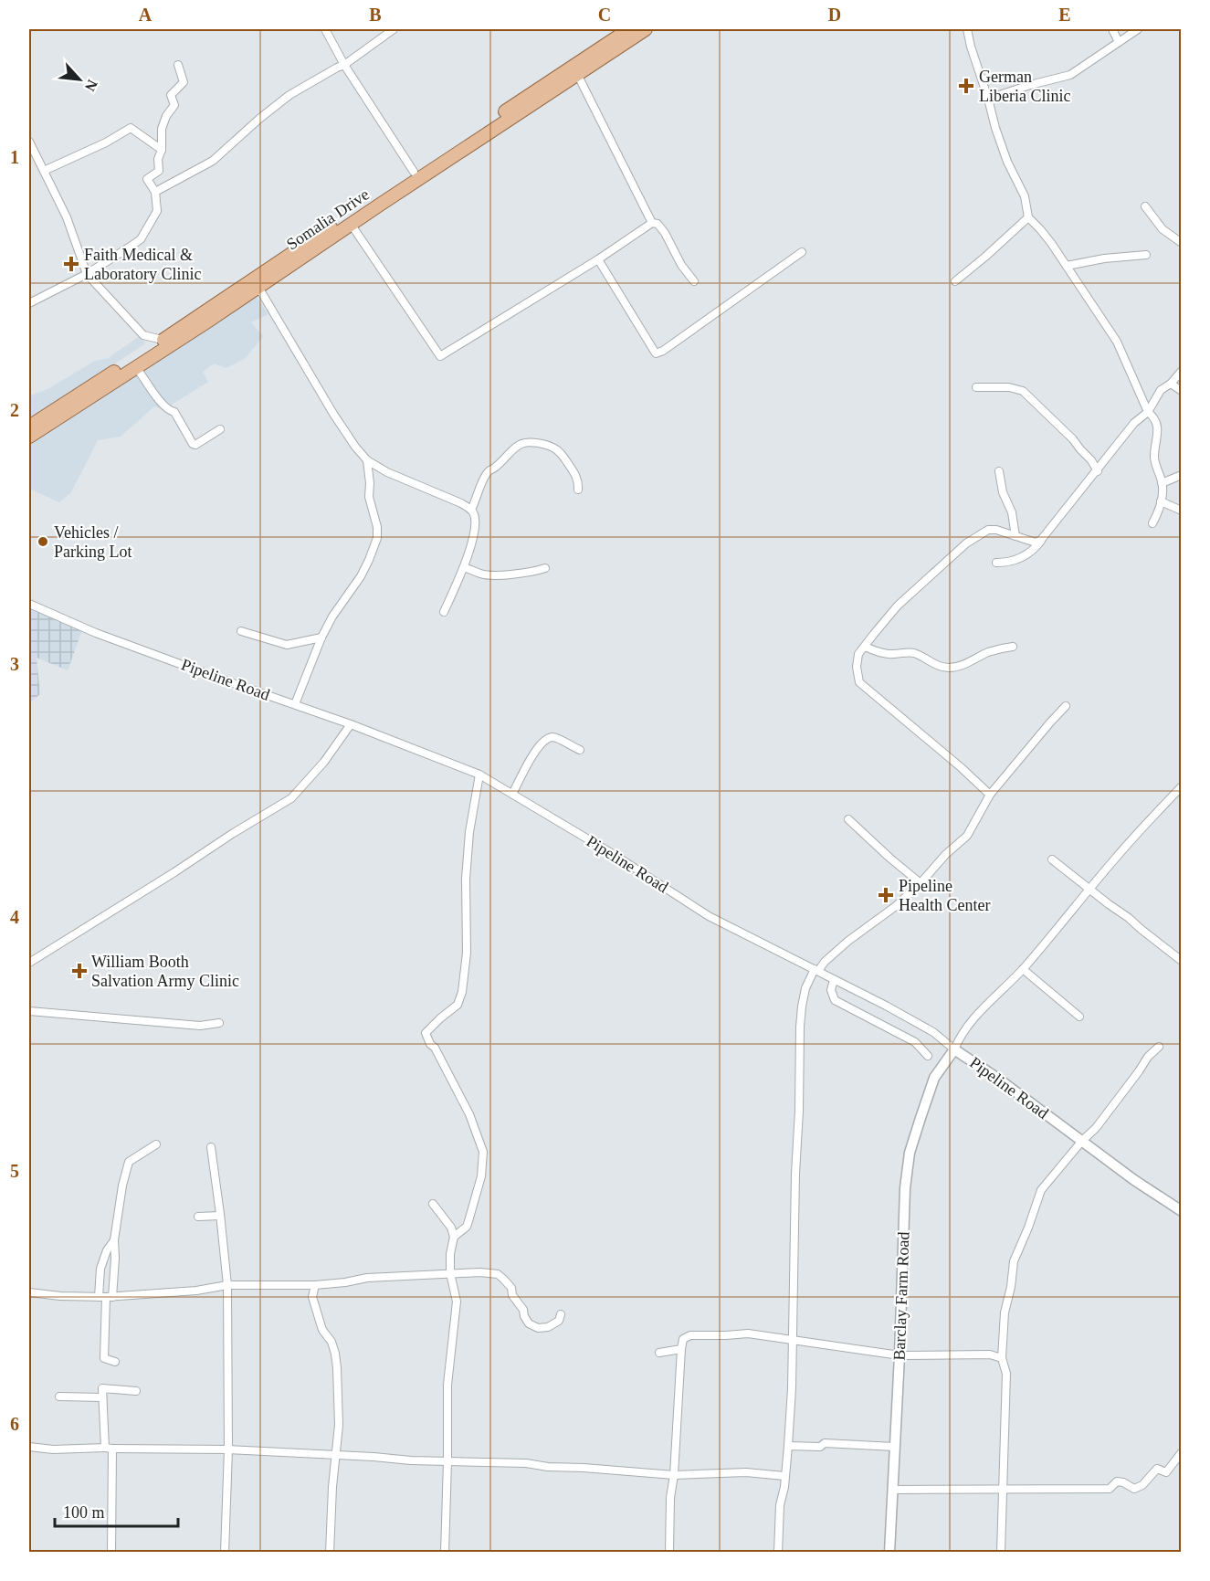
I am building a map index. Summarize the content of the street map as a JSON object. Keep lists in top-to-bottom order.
{
  "streets": {
    "main road": ["Somalia Drive"],
    "street": ["Pipeline Road", "Barclay Farm Road"]
  },
  "crossings": [
    ["Pipeline Road", "Barclay Farm Road"]
  ],
  "places": {
    "health": [
      "German Liberia Clinic",
      "Faith Medical & Laboratory Clinic",
      "Pipeline Health Center",
      "William Booth Salvation Army Clinic"
    ],
    "other": ["Vehicles / Parking Lot"]
  },
  "scale_bar": "100 m",
  "north": "bottom right",
  "grid": {
    "columns": [
      "A",
      "B",
      "C",
      "D",
      "E"
    ],
    "rows": [
      "1",
      "2",
      "3",
      "4",
      "5",
      "6"
    ]
  }
}
